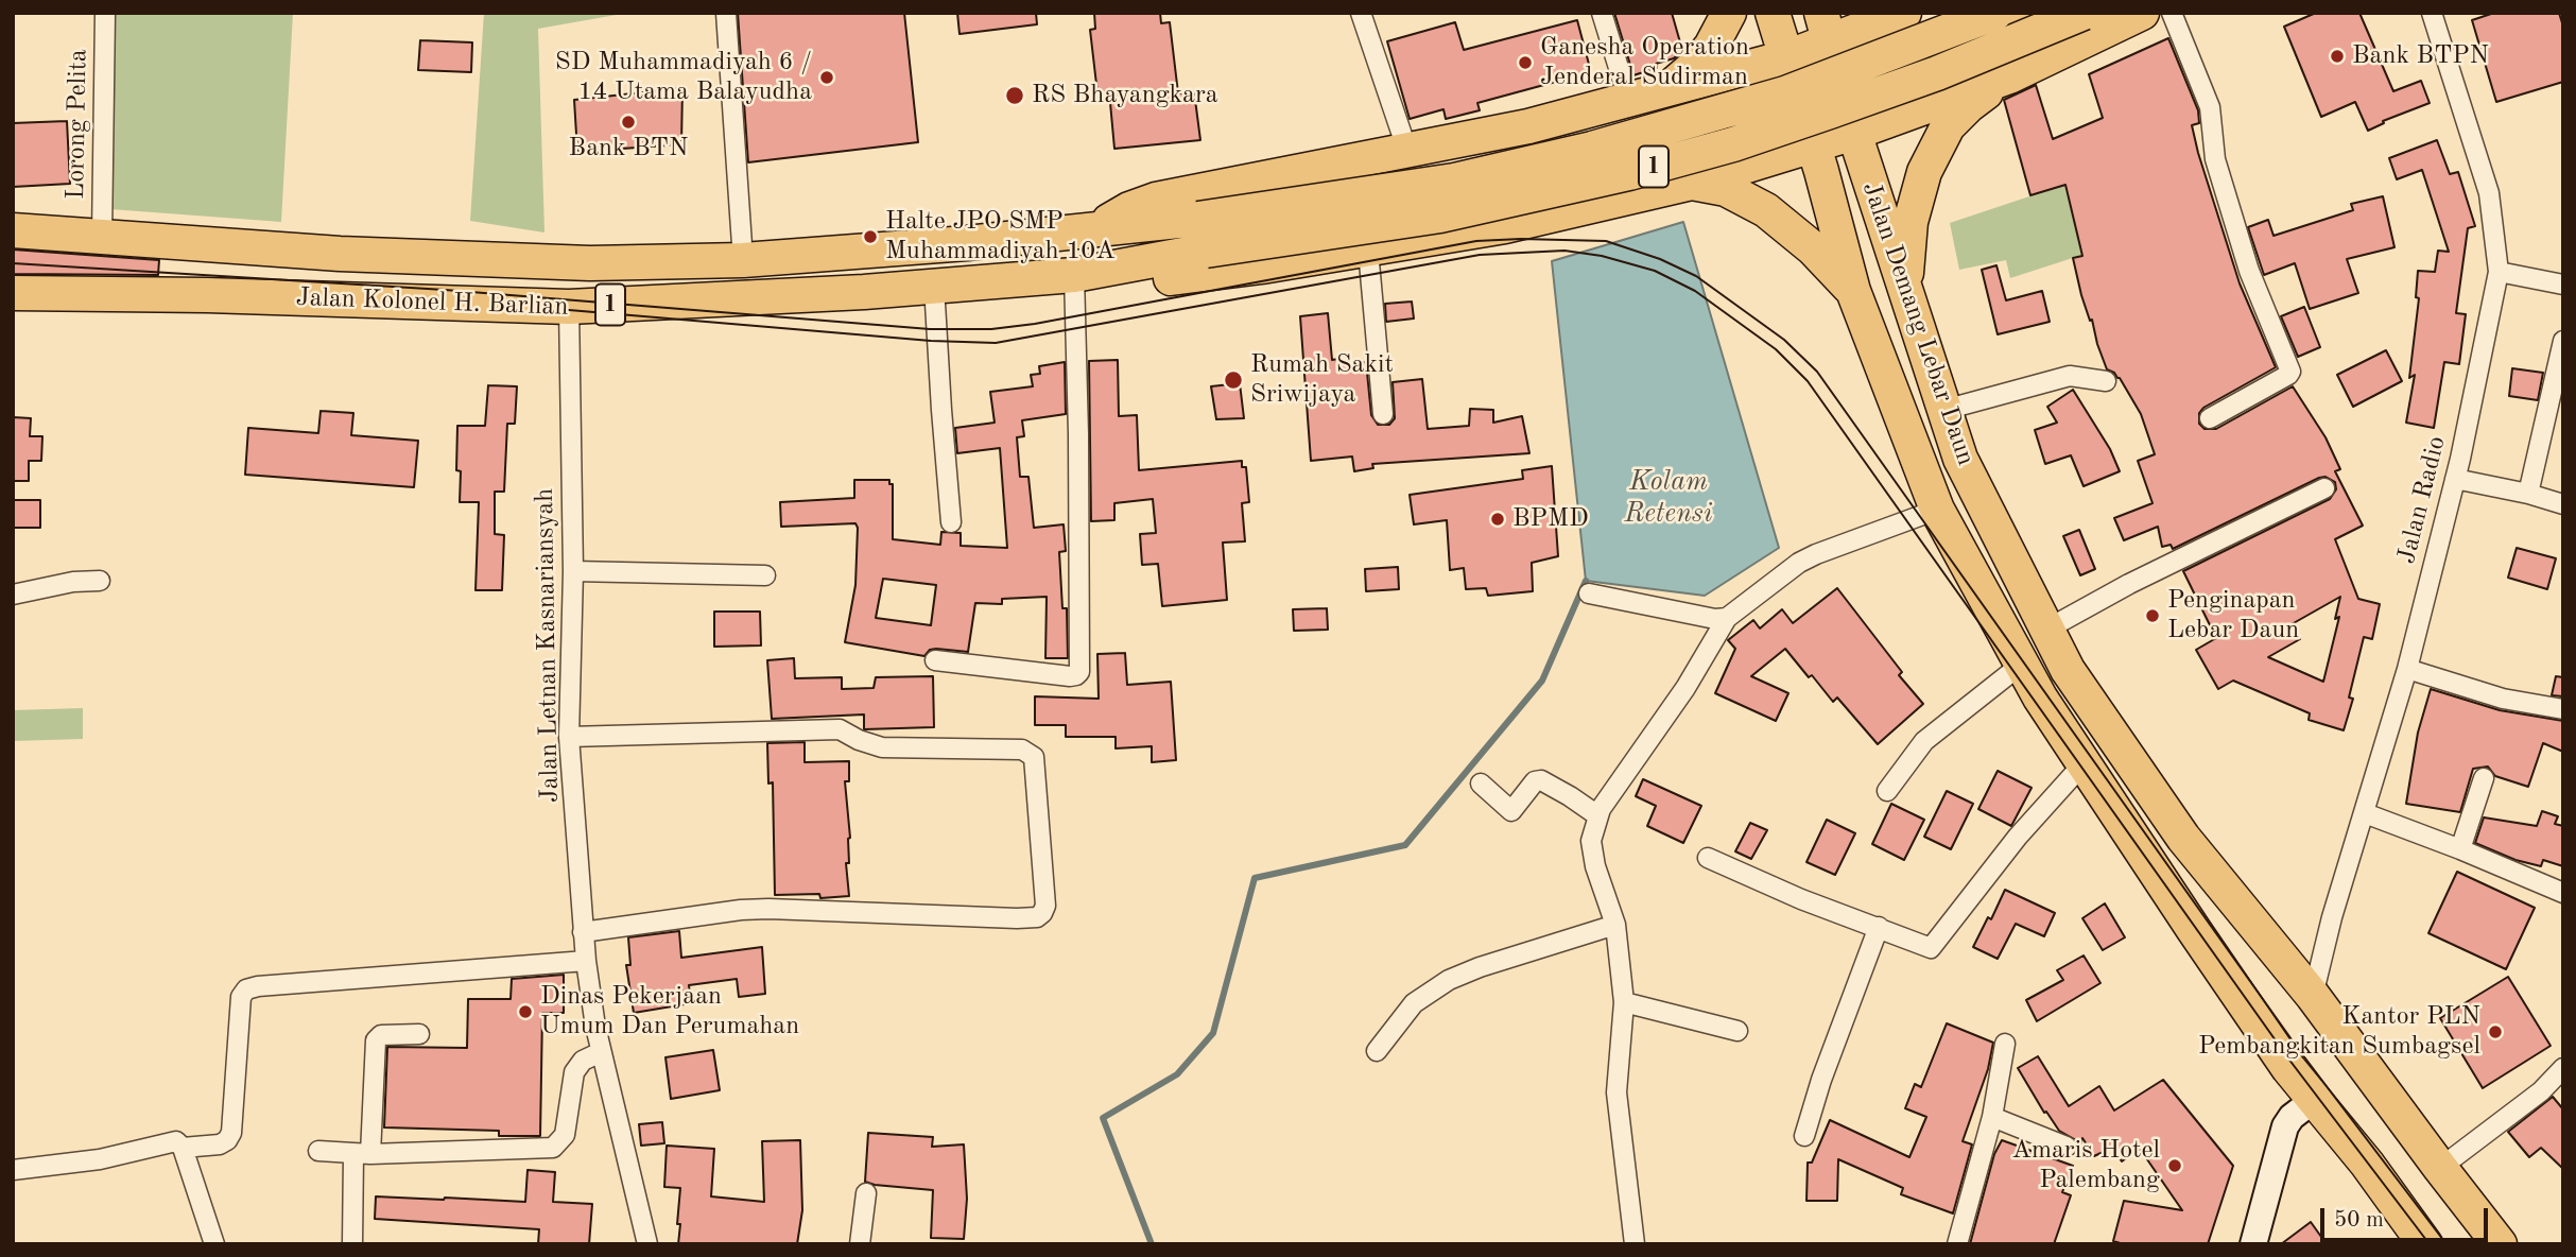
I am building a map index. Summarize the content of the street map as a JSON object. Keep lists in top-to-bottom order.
{
  "streets": {
    "highway": ["1", "Jalan Kolonel H. Barlian", "Jalan Demang Lebar Daun"],
    "street": ["Lorong Pelita", "Jalan Radio", "Jalan Letnan Kasnariansyah"]
  },
  "crossings": [
    ["Lorong Pelita", "Jalan Kolonel H. Barlian"],
    ["Jalan Kolonel H. Barlian", "Jalan Letnan Kasnariansyah"],
    ["Jalan Demang Lebar Daun", "Jalan Radio"]
  ],
  "water": ["Kolam Retensi"],
  "places": [
    "Bank BTPN",
    "Ganesha Operation Jenderal Sudirman",
    "SD Muhammadiyah 6 / 14 Utama Balayudha",
    "RS Bhayangkara",
    "Bank BTN",
    "Halte JPO SMP Muhammadiyah 10A",
    "Rumah Sakit Sriwijaya",
    "BPMD",
    "Penginapan Lebar Daun",
    "Dinas Pekerjaan Umum Dan Perumahan",
    "Kantor PLN Pembangkitan Sumbagsel",
    "Amaris Hotel Palembang"
  ],
  "scale_bar": "50 m"
}
